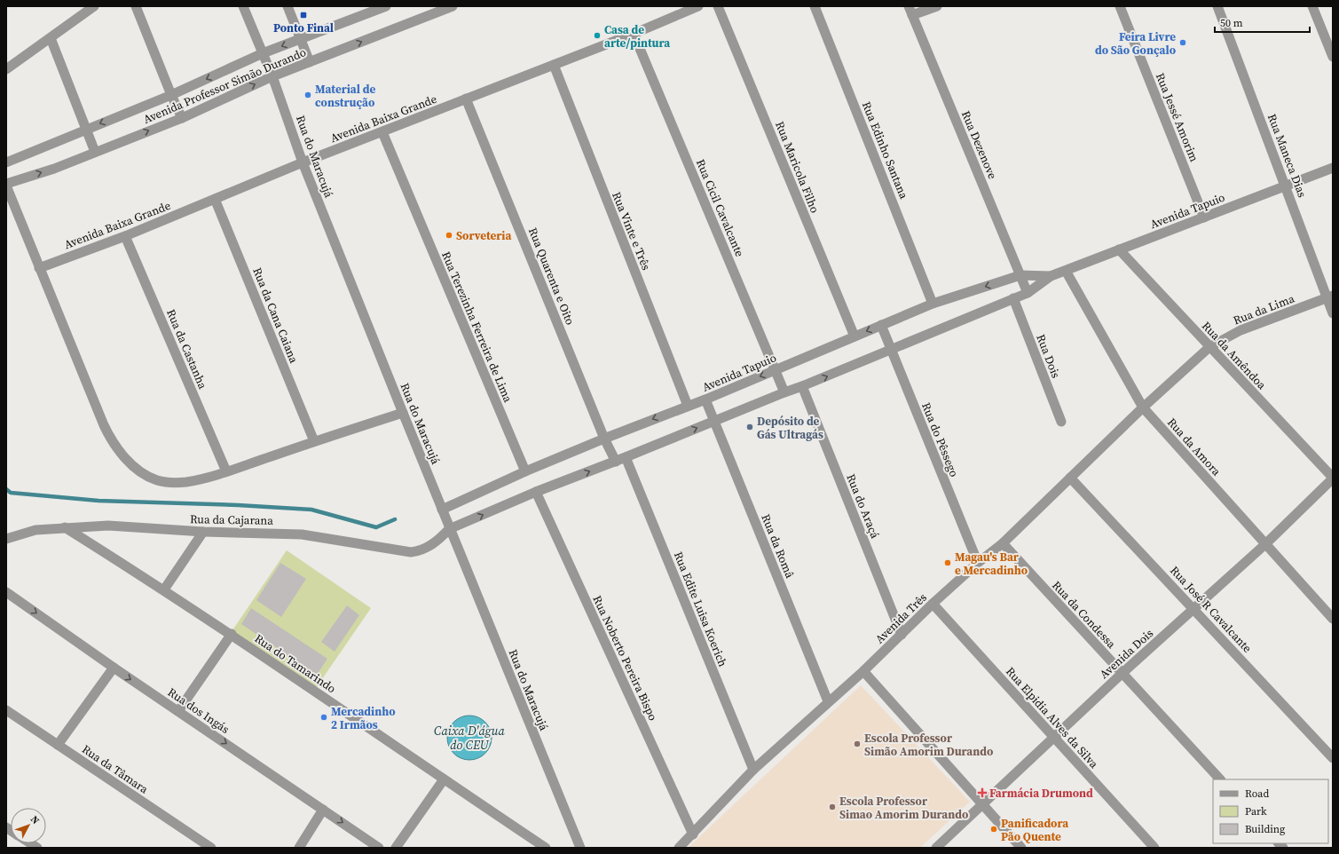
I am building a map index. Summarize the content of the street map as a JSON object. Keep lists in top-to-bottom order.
{
  "streets": {
    "street": [
      "Avenida Professor Simão Durando",
      "Rua Jessé Amorim",
      "Avenida Baixa Grande",
      "Rua Dezenove",
      "Rua Edinho Santana",
      "Rua Maneca Dias",
      "Rua do Maracujá",
      "Rua Maricola Filho",
      "Rua Cicil Cavalcante",
      "Avenida Tapuio",
      "Rua Vinte e Três",
      "Rua Quarenta e Oito",
      "Rua da Lima",
      "Rua da Cana Caiana",
      "Rua Terezinha Ferreira de Lima",
      "Rua da Castanha",
      "Rua da Amêndoa",
      "Rua Dois",
      "Rua do Pêssego",
      "Rua da Amora",
      "Rua do Araçá",
      "Rua da Cajarana",
      "Rua da Româ",
      "Rua Edite Luisa Koerich",
      "Rua José R Cavalcante",
      "Rua da Condessa",
      "Avenida Três",
      "Avenida Dois",
      "Rua Noberto Pereira Bispo",
      "Rua do Tamarindo",
      "Rua dos Ingás",
      "Rua Elpidia Alves da Silva",
      "Rua da Tâmara"
    ]
  },
  "crossings": [
    ["Avenida Professor Simão Durando", "Rua do Maracujá"],
    ["Rua Jessé Amorim", "Avenida Tapuio"],
    ["Avenida Baixa Grande", "Rua do Maracujá"],
    ["Avenida Baixa Grande", "Rua Cicil Cavalcante"],
    ["Avenida Baixa Grande", "Rua Vinte e Três"],
    ["Avenida Baixa Grande", "Rua Quarenta e Oito"],
    ["Avenida Baixa Grande", "Rua da Cana Caiana"],
    ["Avenida Baixa Grande", "Rua Terezinha Ferreira de Lima"],
    ["Avenida Baixa Grande", "Rua da Castanha"],
    ["Rua Dezenove", "Avenida Tapuio"],
    ["Rua Edinho Santana", "Avenida Tapuio"],
    ["Rua Maneca Dias", "Avenida Tapuio"],
    ["Rua Maneca Dias", "Rua da Lima"],
    ["Rua do Maracujá", "Avenida Tapuio"],
    ["Rua do Maracujá", "Rua da Cajarana"],
    ["Rua Maricola Filho", "Avenida Tapuio"],
    ["Rua Cicil Cavalcante", "Avenida Tapuio"],
    ["Avenida Tapuio", "Rua Vinte e Três"],
    ["Avenida Tapuio", "Rua Quarenta e Oito"],
    ["Avenida Tapuio", "Rua Terezinha Ferreira de Lima"],
    ["Avenida Tapuio", "Rua da Amêndoa"],
    ["Avenida Tapuio", "Rua Dois"],
    ["Avenida Tapuio", "Rua do Pêssego"],
    ["Avenida Tapuio", "Rua da Amora"],
    ["Avenida Tapuio", "Rua do Araçá"],
    ["Avenida Tapuio", "Rua da Cajarana"],
    ["Avenida Tapuio", "Rua da Româ"],
    ["Avenida Tapuio", "Rua Edite Luisa Koerich"],
    ["Avenida Tapuio", "Rua Noberto Pereira Bispo"],
    ["Rua da Lima", "Rua da Amêndoa"],
    ["Rua da Lima", "Rua da Amora"],
    ["Rua da Lima", "Avenida Três"],
    ["Rua da Amêndoa", "Avenida Dois"],
    ["Rua do Pêssego", "Avenida Três"],
    ["Rua da Amora", "Avenida Três"],
    ["Rua da Amora", "Avenida Dois"],
    ["Rua do Araçá", "Avenida Três"],
    ["Rua da Cajarana", "Rua do Tamarindo"],
    ["Rua da Româ", "Avenida Três"],
    ["Rua Edite Luisa Koerich", "Avenida Três"],
    ["Rua José R Cavalcante", "Avenida Três"],
    ["Rua José R Cavalcante", "Avenida Dois"],
    ["Rua da Condessa", "Avenida Três"],
    ["Rua da Condessa", "Avenida Dois"],
    ["Avenida Três", "Rua Noberto Pereira Bispo"],
    ["Avenida Três", "Rua Elpidia Alves da Silva"],
    ["Avenida Dois", "Rua Elpidia Alves da Silva"]
  ],
  "one_way": ["Rua dos Ingás"],
  "water": ["Caixa D'água do CEU"],
  "places": {
    "transit": ["Ponto Final"],
    "other": [
      "Casa de arte/pintura",
      "Feira Livre do São Gonçalo",
      "Material de construção",
      "Sorveteria",
      "Depósito de Gás Ultragás",
      "Magau's Bar e Mercadinho",
      "Mercadinho 2 Irmãos",
      "Escola Professor Simão Amorim Durando",
      "Escola Professor Simao Amorim Durando",
      "Panificadora Pão Quente"
    ],
    "health": ["Farmácia Drumond"]
  },
  "legend": ["Road", "Park", "Building"],
  "scale_bar": "50 m",
  "north": "top right"
}
